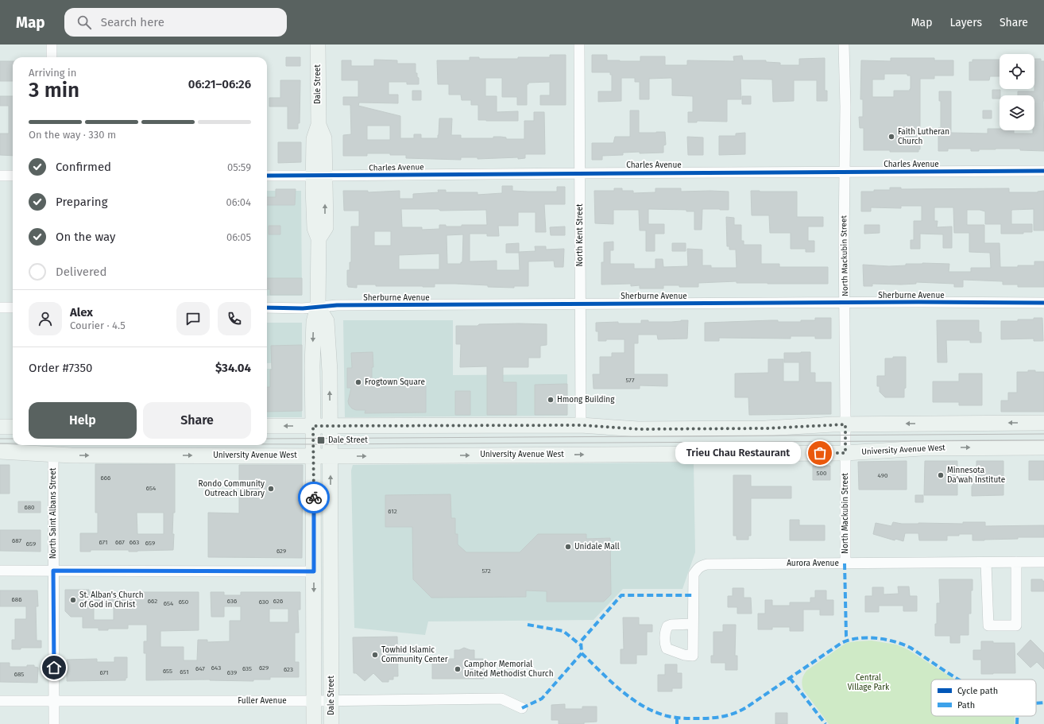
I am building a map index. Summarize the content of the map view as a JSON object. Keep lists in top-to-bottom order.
{
  "streets": {
    "main road": ["Dale Street", "University Avenue West"],
    "street": [
      "Charles Avenue",
      "North Kent Street",
      "North Mackubin Street",
      "Sherburne Avenue",
      "North Saint Albans Street",
      "Aurora Avenue",
      "Fuller Avenue"
    ]
  },
  "crossings": [
    ["Dale Street", "Charles Avenue"],
    ["Dale Street", "Sherburne Avenue"],
    ["Dale Street", "University Avenue West"],
    ["Dale Street", "Fuller Avenue"],
    ["Charles Avenue", "North Kent Street"],
    ["Charles Avenue", "North Mackubin Street"],
    ["North Kent Street", "Sherburne Avenue"],
    ["North Mackubin Street", "Sherburne Avenue"],
    ["North Mackubin Street", "University Avenue West"],
    ["North Mackubin Street", "Aurora Avenue"],
    ["University Avenue West", "North Saint Albans Street"],
    ["North Saint Albans Street", "Fuller Avenue"]
  ],
  "parks": ["Central Village Park"],
  "places": {
    "other": [
      "Faith Lutheran Church",
      "Frogtown Square",
      "Hmong Building",
      "Trieu Chau Restaurant",
      "Minnesota Da’wah Institute",
      "Rondo Community Outreach Library",
      "Unidale Mall",
      "St. Alban's Church of God in Christ",
      "Towhid Islamic Community Center",
      "Camphor Memorial United Methodist Church"
    ],
    "transit": ["Dale Street"]
  },
  "house_numbers": [
    "577",
    "500",
    "490",
    "666",
    "654",
    "680",
    "612",
    "687",
    "671",
    "667",
    "663",
    "659",
    "659",
    "629",
    "572",
    "686",
    "662",
    "636",
    "626",
    "650",
    "630",
    "654",
    "643",
    "629",
    "647",
    "635",
    "623",
    "655",
    "651",
    "671",
    "639",
    "685"
  ],
  "legend": ["Cycle path", "Path"],
  "page": {
    "header": "Map",
    "search": "Search here",
    "nav": ["Map", "Layers", "Share"],
    "heading": ["3 min", "Arriving in", "06:21–06:26"],
    "panel": [
      "Alex",
      "Courier · 4.5",
      "Order #7350",
      "$34.04"
    ],
    "bar": "On the way · 330 m",
    "list": [
      ["Confirmed", "05:59"],
      ["Preparing", "06:04"],
      ["On the way", "06:05"],
      "Delivered"
    ],
    "buttons": ["Help", "Share"],
    "bubble": "Trieu Chau Restaurant"
  }
}
